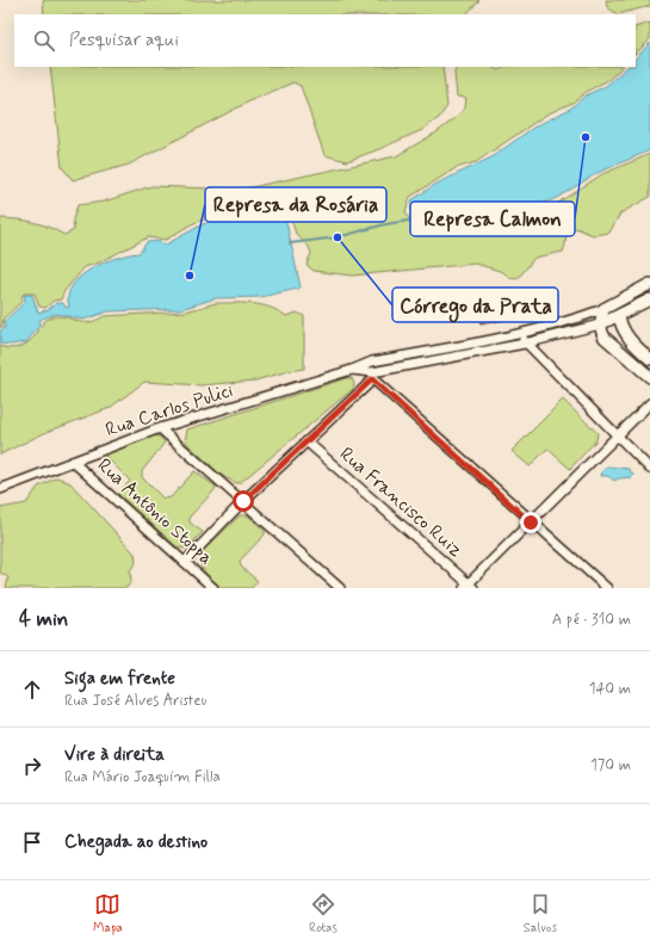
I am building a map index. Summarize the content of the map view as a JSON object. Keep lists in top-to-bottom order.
{
  "streets": {
    "street": ["Rua Carlos Pulici", "Rua Francisco Ruiz", "Rua Antônio Stoppa"]
  },
  "crossings": [
    ["Rua Carlos Pulici", "Rua Antônio Stoppa"]
  ],
  "places": ["Represa Calmon", "Córrego da Prata", "Represa da Rosária"],
  "page": {
    "search": "Pesquisar aqui",
    "heading": ["4 min", "A pé · 310 m"],
    "list": [
      ["Siga em frente", "Rua José Alves Aristeu", "140 m"],
      ["Vire à direita", "Rua Mário Joaquim Filla", "170 m"],
      "Chegada ao destino"
    ],
    "nav": ["Mapa", "Rotas", "Salvos"]
  }
}
